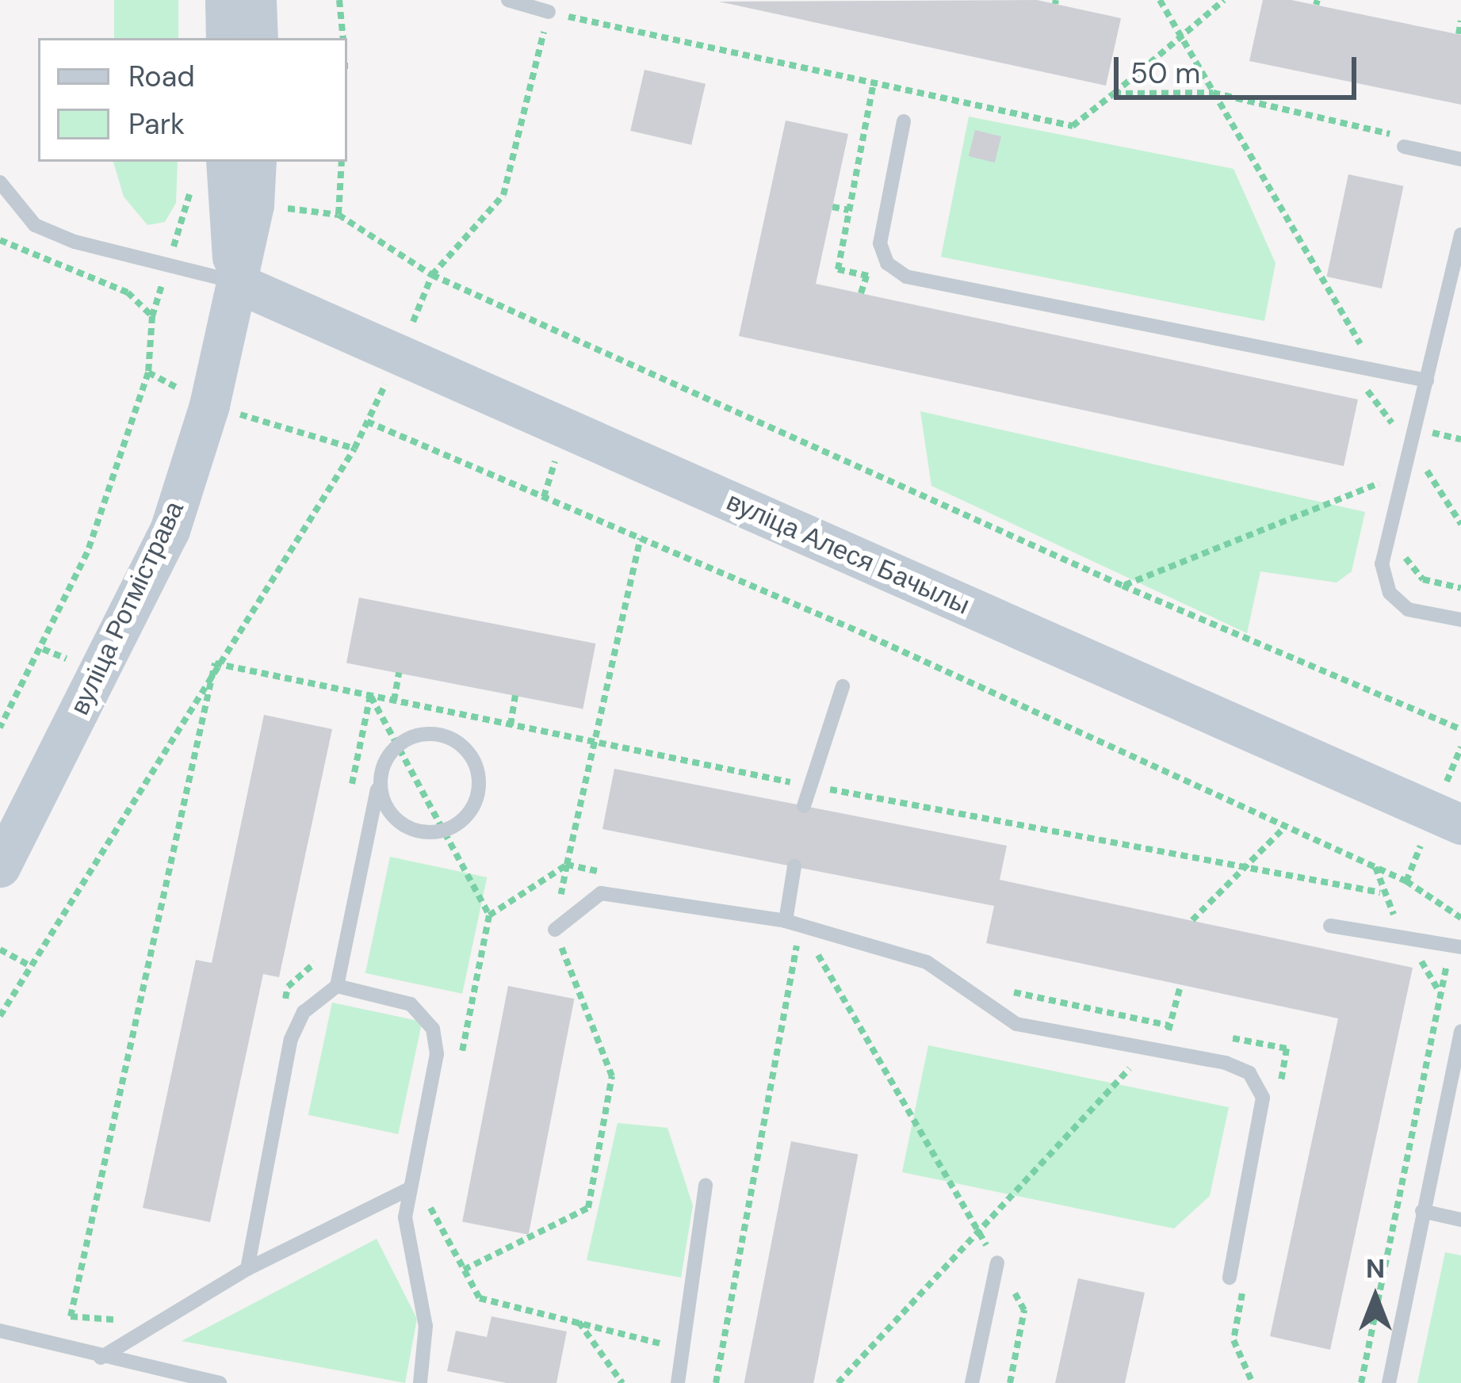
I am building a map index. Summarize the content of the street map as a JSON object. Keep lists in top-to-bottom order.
{
  "streets": {
    "street": ["вуліца Алеся Бачылы", "вуліца Ротмістрава"]
  },
  "crossings": [
    ["вуліца Алеся Бачылы", "вуліца Ротмістрава"]
  ],
  "legend": ["Road", "Park"],
  "scale_bar": "50 m",
  "north": "top"
}
